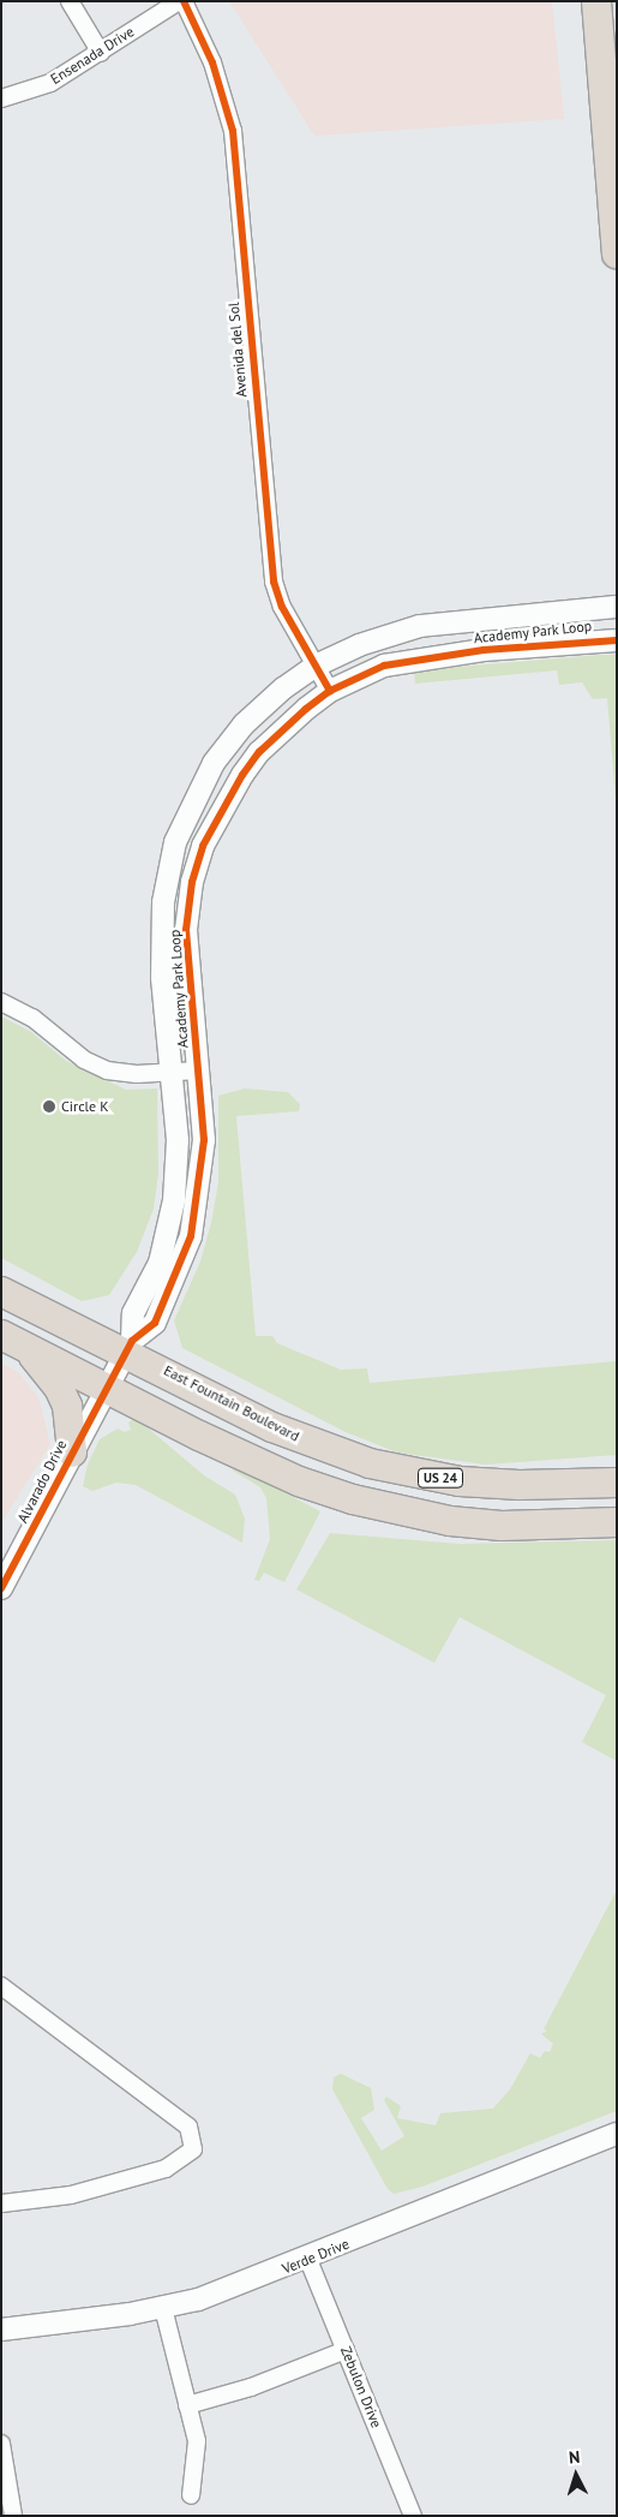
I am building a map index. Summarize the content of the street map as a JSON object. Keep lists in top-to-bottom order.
{
  "streets": {
    "highway": ["East Fountain Boulevard", "US 24"],
    "street": [
      "Ensenada Drive",
      "Avenida del Sol",
      "Academy Park Loop",
      "Alvarado Drive",
      "Verde Drive",
      "Zebulon Drive"
    ]
  },
  "crossings": [
    ["Ensenada Drive", "Avenida del Sol"],
    ["Avenida del Sol", "Academy Park Loop"],
    ["Academy Park Loop", "East Fountain Boulevard"],
    ["Academy Park Loop", "Alvarado Drive"],
    ["Verde Drive", "Zebulon Drive"]
  ],
  "places": ["Circle K"],
  "north": "top"
}
